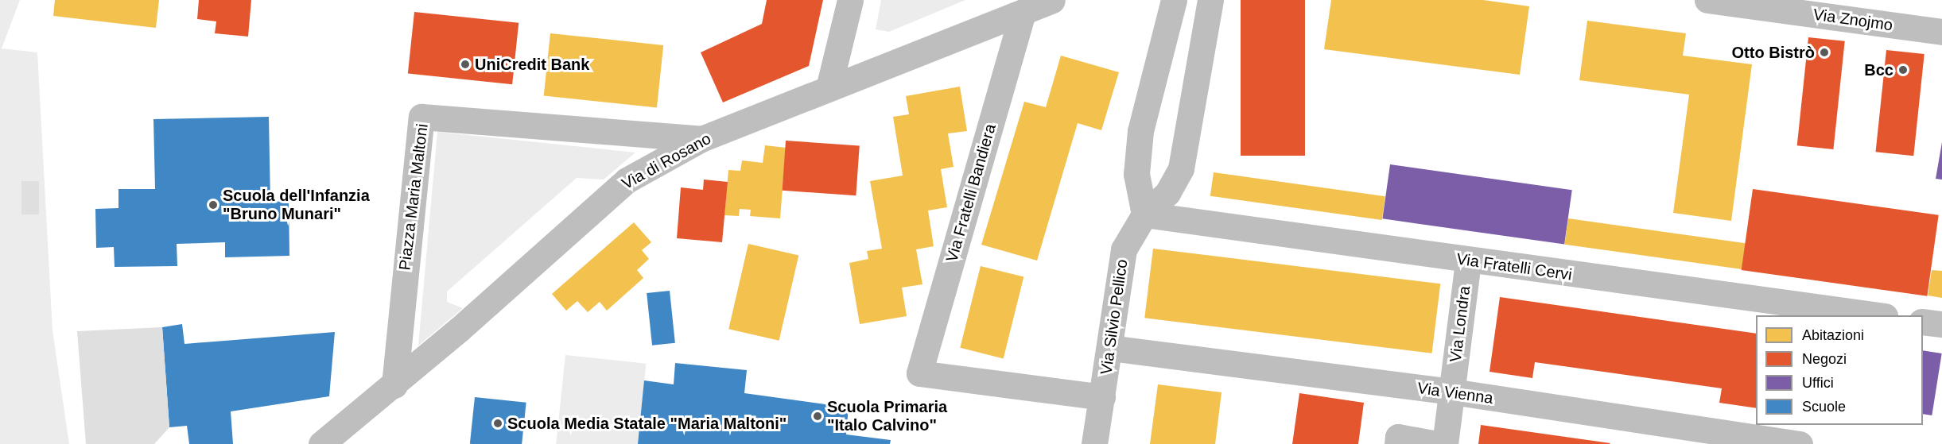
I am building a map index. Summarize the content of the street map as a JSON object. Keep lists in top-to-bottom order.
{
  "streets": {
    "street": [
      "Via Znojmo",
      "Via di Rosano",
      "Via Fratelli Bandiera",
      "Piazza Maria Maltoni",
      "Via Fratelli Cervi",
      "Via Silvio Pellico",
      "Via Londra",
      "Via Vienna"
    ]
  },
  "crossings": [
    ["Via di Rosano", "Via Fratelli Bandiera"],
    ["Via di Rosano", "Piazza Maria Maltoni"],
    ["Via Fratelli Bandiera", "Via Silvio Pellico"],
    ["Via Fratelli Cervi", "Via Silvio Pellico"],
    ["Via Fratelli Cervi", "Via Londra"],
    ["Via Silvio Pellico", "Via Vienna"],
    ["Via Londra", "Via Vienna"]
  ],
  "places": [
    "Otto Bistrò",
    "UniCredit Bank",
    "Bcc",
    "Scuola dell'Infanzia \"Bruno Munari\"",
    "Scuola Primaria \"Italo Calvino\"",
    "Scuola Media Statale \"Maria Maltoni\""
  ],
  "legend": [
    "Abitazioni",
    "Negozi",
    "Uffici",
    "Scuole"
  ]
}
